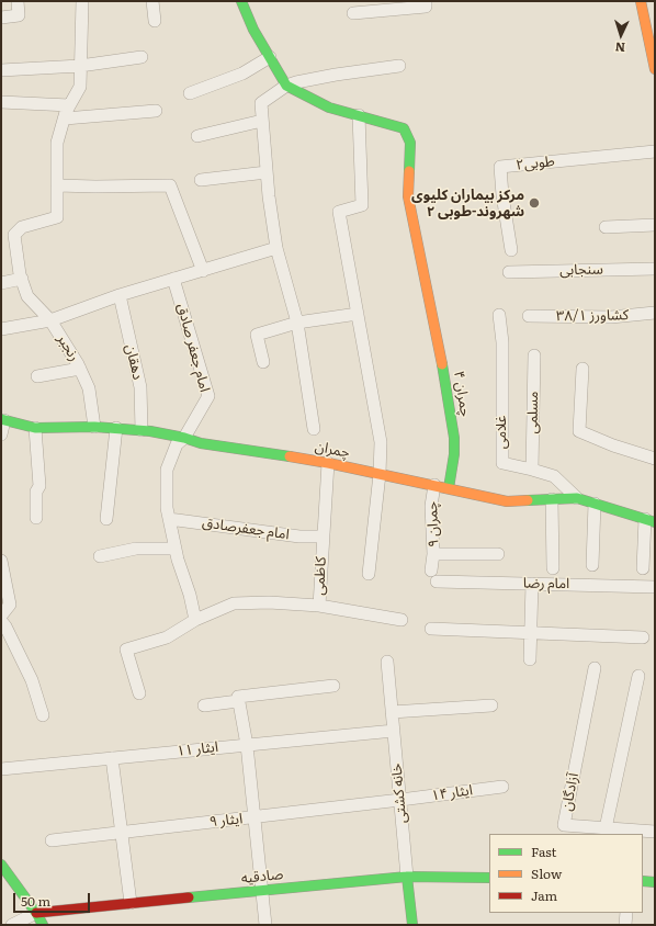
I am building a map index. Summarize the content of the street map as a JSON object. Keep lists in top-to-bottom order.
{
  "streets": {
    "main road": [
      "چمران ۴",
      "چمران",
      "خانه کشتی",
      "صادقیه"
    ],
    "street": [
      "طوبی۲",
      "سنجابی",
      "کشاورز ۳۸/۱",
      "رنجبر",
      "امام جعفر صادق",
      "دهقان",
      "مسلمی",
      "غلامی",
      "چمران ۹",
      "امام جعفرصادق",
      "کاظمی",
      "امام رضا",
      "ایثار ۱۱",
      "آزادگان",
      "ایثار ۱۴",
      "ایثار ۹"
    ]
  },
  "crossings": [
    ["رنجبر", "چمران"],
    ["امام جعفر صادق", "چمران"],
    ["امام جعفر صادق", "امام جعفرصادق"],
    ["دهقان", "چمران"],
    ["چمران ۴", "چمران"],
    ["مسلمی", "غلامی"],
    ["غلامی", "چمران"],
    ["چمران", "چمران ۹"],
    ["چمران", "کاظمی"],
    ["چمران ۹", "امام رضا"],
    ["امام جعفرصادق", "کاظمی"],
    ["ایثار ۱۱", "خانه کشتی"],
    ["خانه کشتی", "ایثار ۱۴"],
    ["خانه کشتی", "ایثار ۹"],
    ["خانه کشتی", "صادقیه"],
    ["ایثار ۱۴", "ایثار ۹"]
  ],
  "places": ["مرکز بیماران کلیوی شهروند-طوبی ۲"],
  "legend": ["Fast", "Slow", "Jam"],
  "scale_bar": "50 m",
  "north": "bottom"
}
